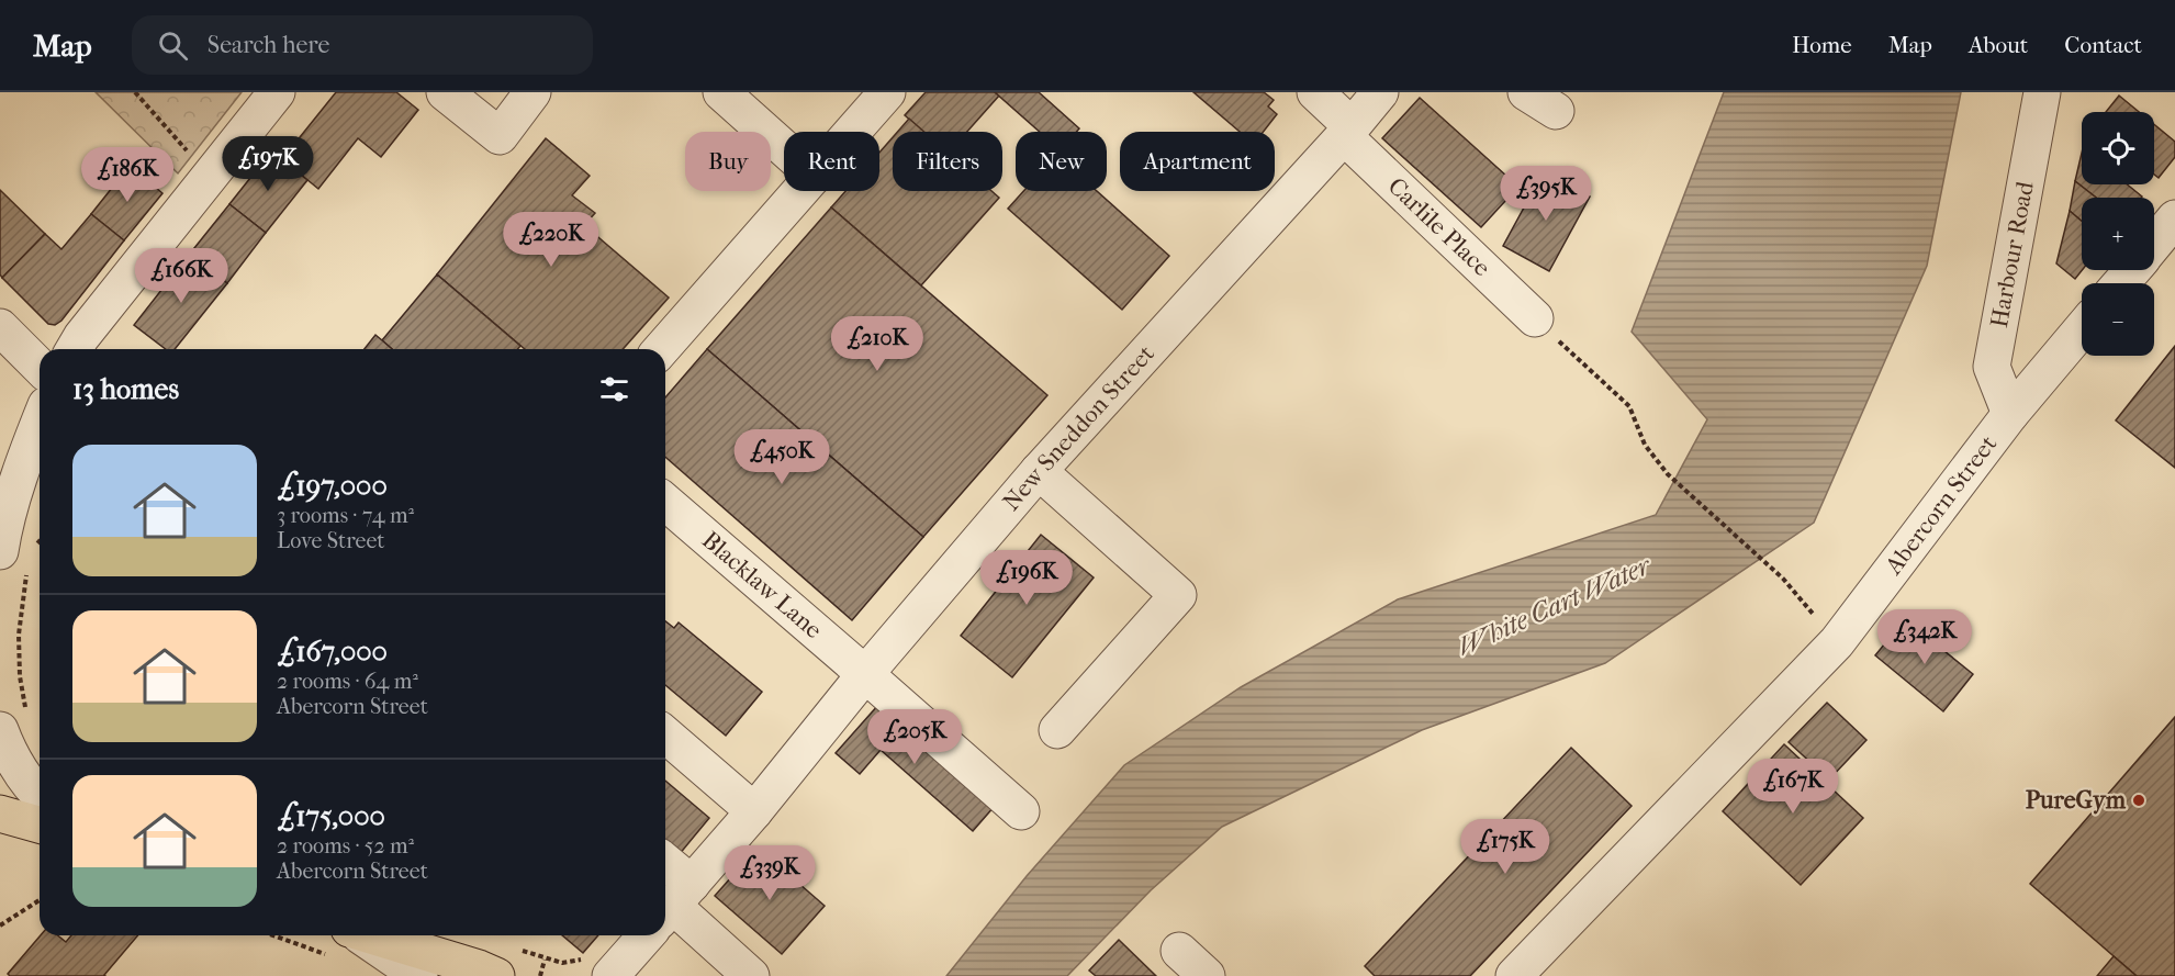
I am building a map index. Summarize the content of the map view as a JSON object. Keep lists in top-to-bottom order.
{
  "streets": {
    "street": [
      "Carlile Place",
      "Harbour Road",
      "New Sneddon Street",
      "Abercorn Street",
      "Blacklaw Lane"
    ]
  },
  "crossings": [
    ["Carlile Place", "New Sneddon Street"],
    ["Harbour Road", "Abercorn Street"],
    ["New Sneddon Street", "Blacklaw Lane"]
  ],
  "water": ["White Cart Water"],
  "places": ["PureGym"],
  "page": {
    "header": "Map",
    "search": "Search here",
    "nav": [
      "Home",
      "Map",
      "About",
      "Contact"
    ],
    "map_buttons": ["+", "−"],
    "chip": [
      "Buy",
      "Rent",
      "Filters",
      "New",
      "Apartment"
    ],
    "price": [
      "£197K",
      "£186K",
      "£395K",
      "£220K",
      "£166K",
      "£210K",
      "£450K",
      "£196K",
      "£342K",
      "£205K",
      "£167K",
      "£175K",
      "£339K"
    ],
    "heading": "13 homes",
    "list": [
      {
        "name": "£197,000",
        "note": "3 rooms · 74 m² · Love Street"
      },
      {
        "name": "£167,000",
        "note": "2 rooms · 64 m² · Abercorn Street"
      },
      {
        "name": "£175,000",
        "note": "2 rooms · 52 m² · Abercorn Street"
      }
    ]
  }
}
